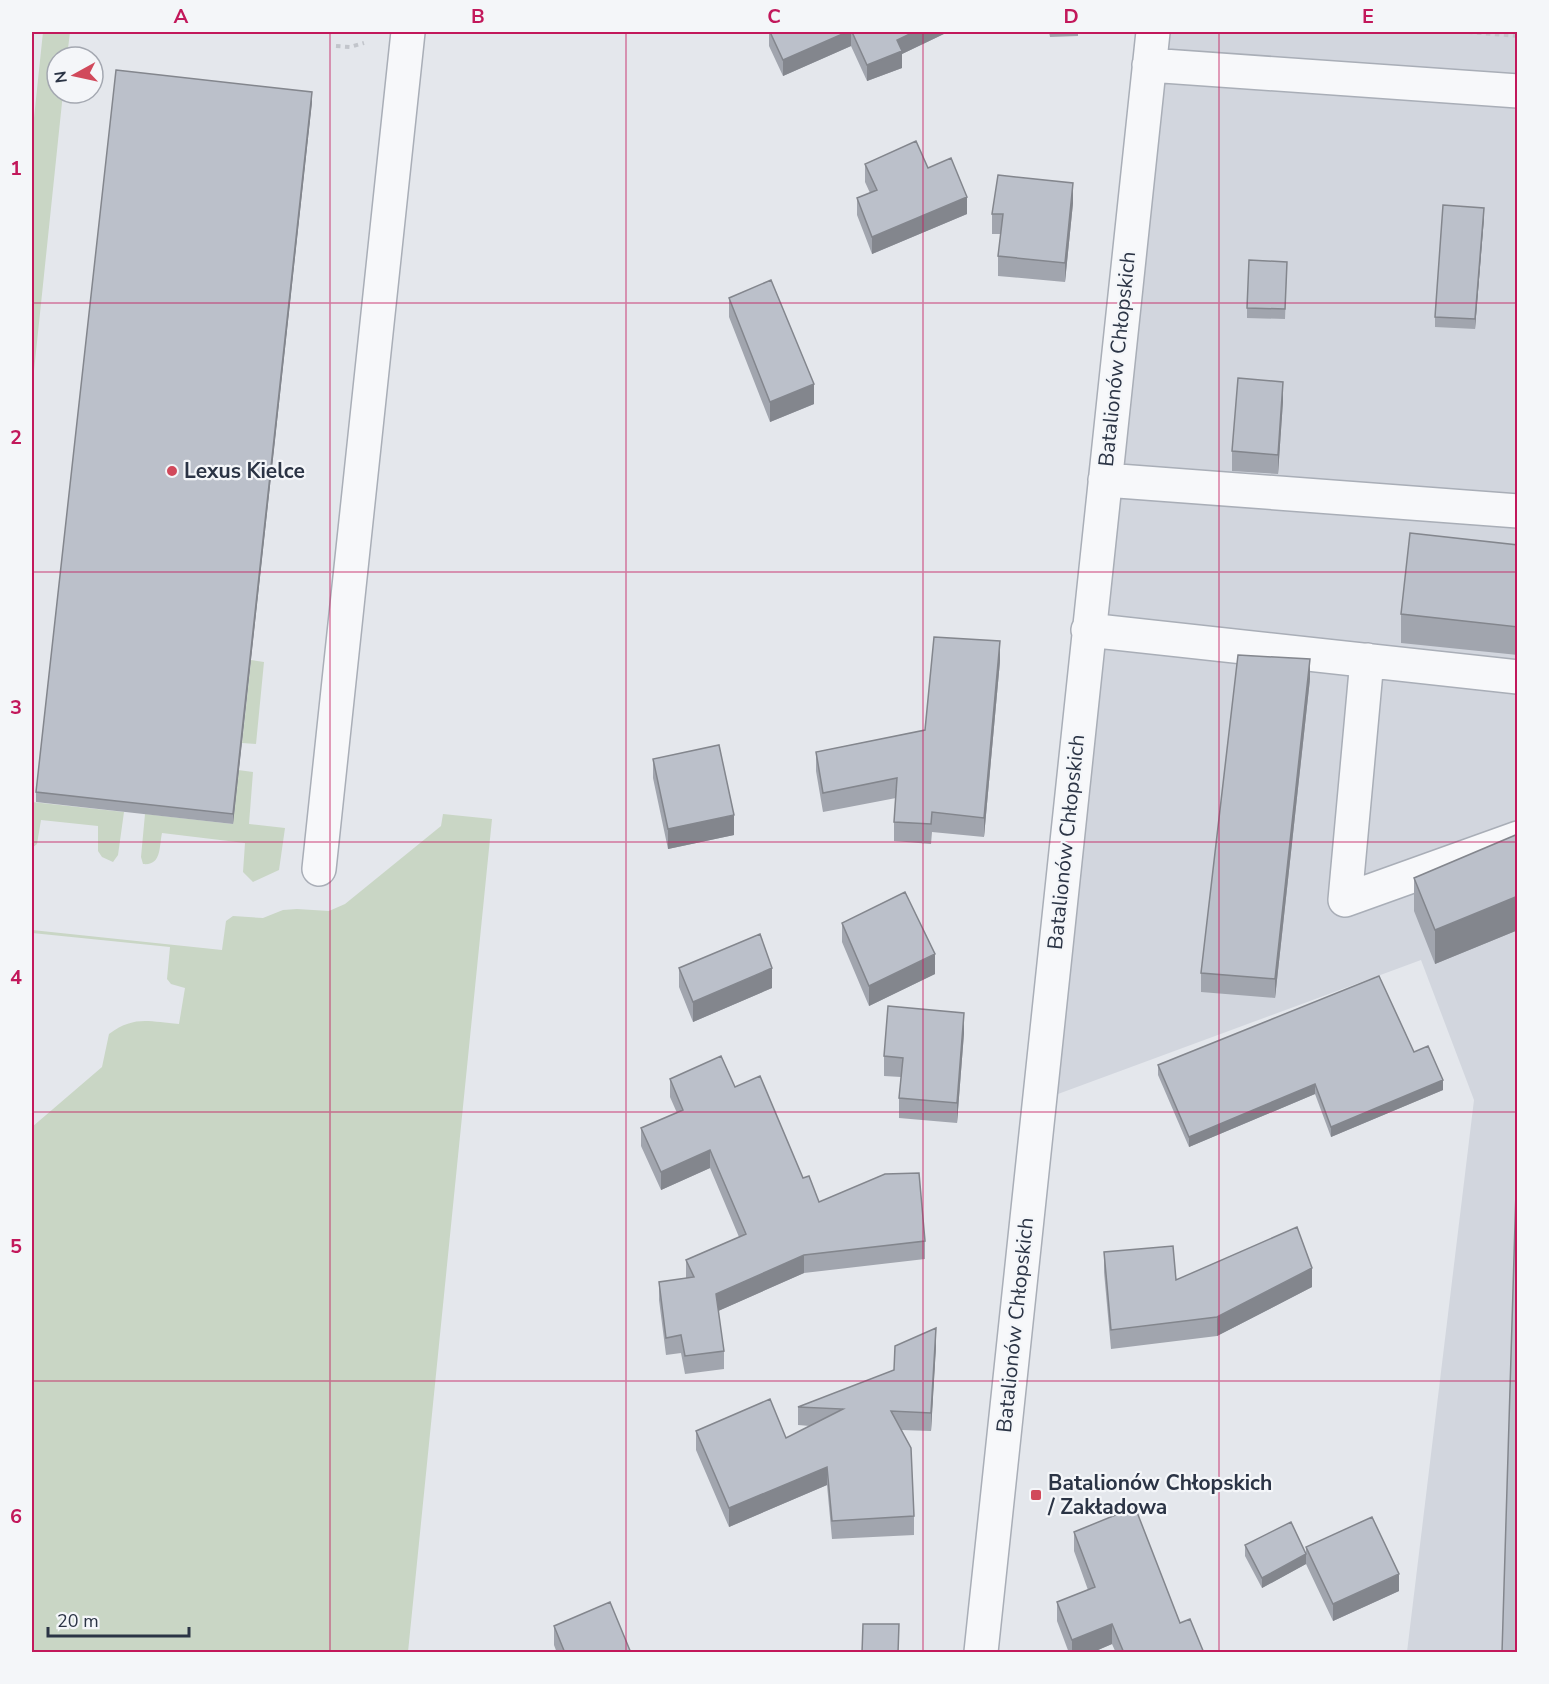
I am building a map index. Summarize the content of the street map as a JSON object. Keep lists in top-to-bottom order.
{
  "streets": {
    "street": ["Batalionów Chłopskich"]
  },
  "places": {
    "other": ["Lexus Kielce"],
    "transit": ["Batalionów Chłopskich / Zakładowa"]
  },
  "scale_bar": "20 m",
  "north": "left",
  "grid": {
    "columns": [
      "A",
      "B",
      "C",
      "D",
      "E"
    ],
    "rows": [
      "1",
      "2",
      "3",
      "4",
      "5",
      "6"
    ]
  }
}
